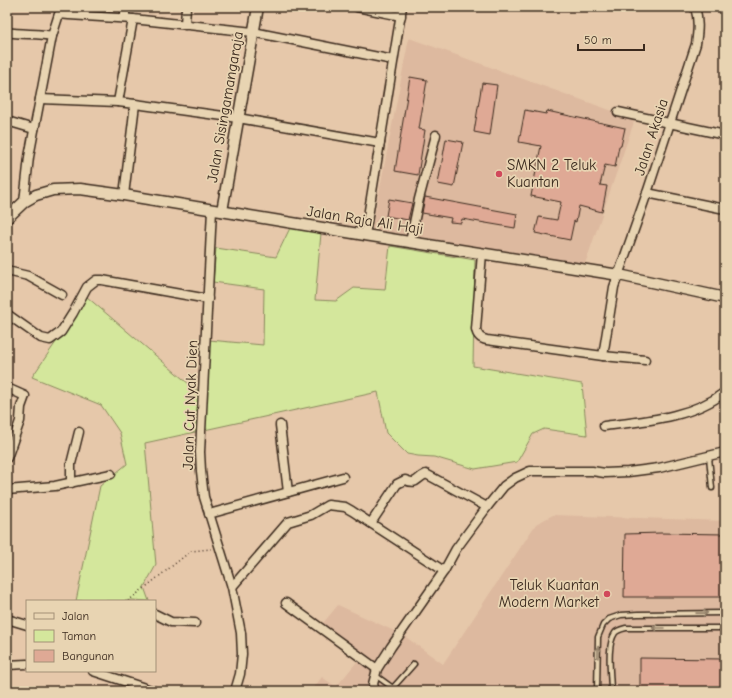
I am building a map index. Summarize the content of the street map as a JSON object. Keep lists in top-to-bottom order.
{
  "streets": {
    "street": [
      "Jalan Sisingamangaraja",
      "Jalan Akasia",
      "Jalan Raja Ali Haji",
      "Jalan Cut Nyak Dien"
    ]
  },
  "crossings": [
    ["Jalan Sisingamangaraja", "Jalan Raja Ali Haji"],
    ["Jalan Sisingamangaraja", "Jalan Cut Nyak Dien"],
    ["Jalan Akasia", "Jalan Raja Ali Haji"],
    ["Jalan Raja Ali Haji", "Jalan Cut Nyak Dien"]
  ],
  "places": ["SMKN 2 Teluk Kuantan", "Teluk Kuantan Modern Market"],
  "legend": ["Jalan", "Taman", "Bangunan"],
  "scale_bar": "50 m"
}
